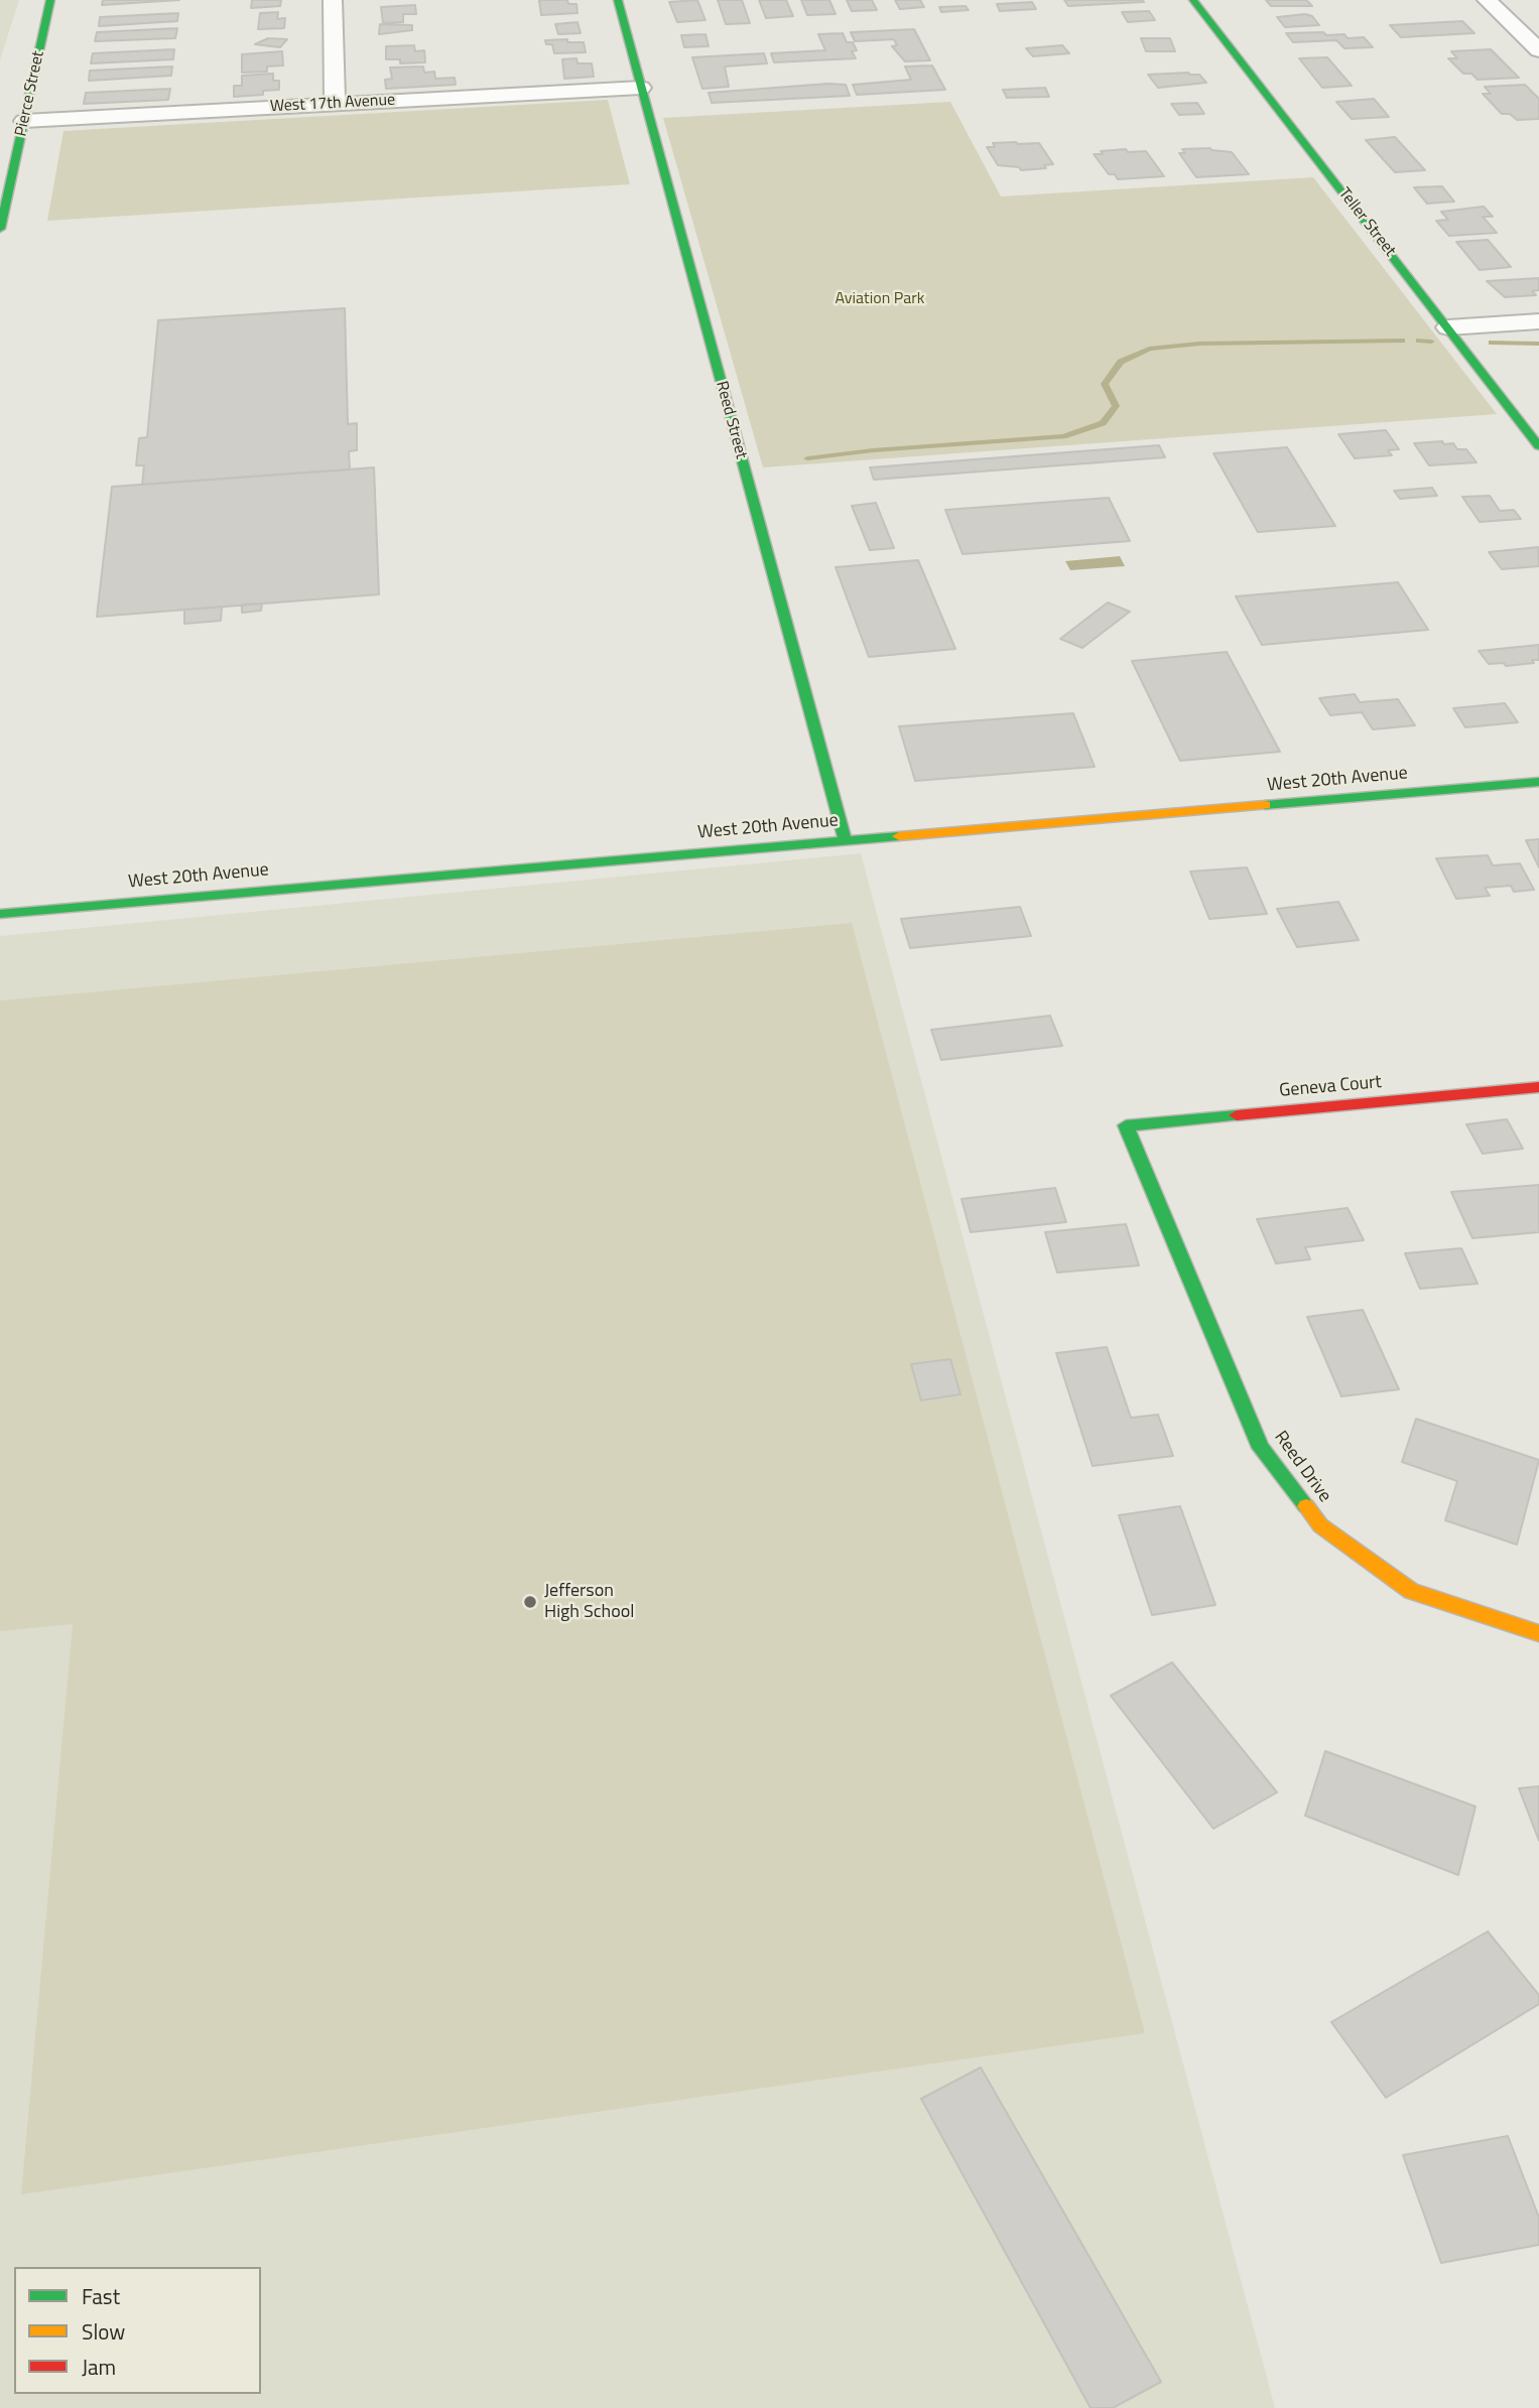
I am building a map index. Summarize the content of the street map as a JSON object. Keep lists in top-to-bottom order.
{
  "streets": {
    "street": [
      "Pierce Street",
      "West 17th Avenue",
      "Teller Street",
      "Reed Street",
      "West 20th Avenue",
      "Geneva Court",
      "Reed Drive"
    ]
  },
  "crossings": [
    ["Pierce Street", "West 17th Avenue"],
    ["West 17th Avenue", "Reed Street"],
    ["Reed Street", "West 20th Avenue"],
    ["Geneva Court", "Reed Drive"]
  ],
  "parks": ["Aviation Park"],
  "places": ["Jefferson High School"],
  "legend": ["Fast", "Slow", "Jam"]
}
